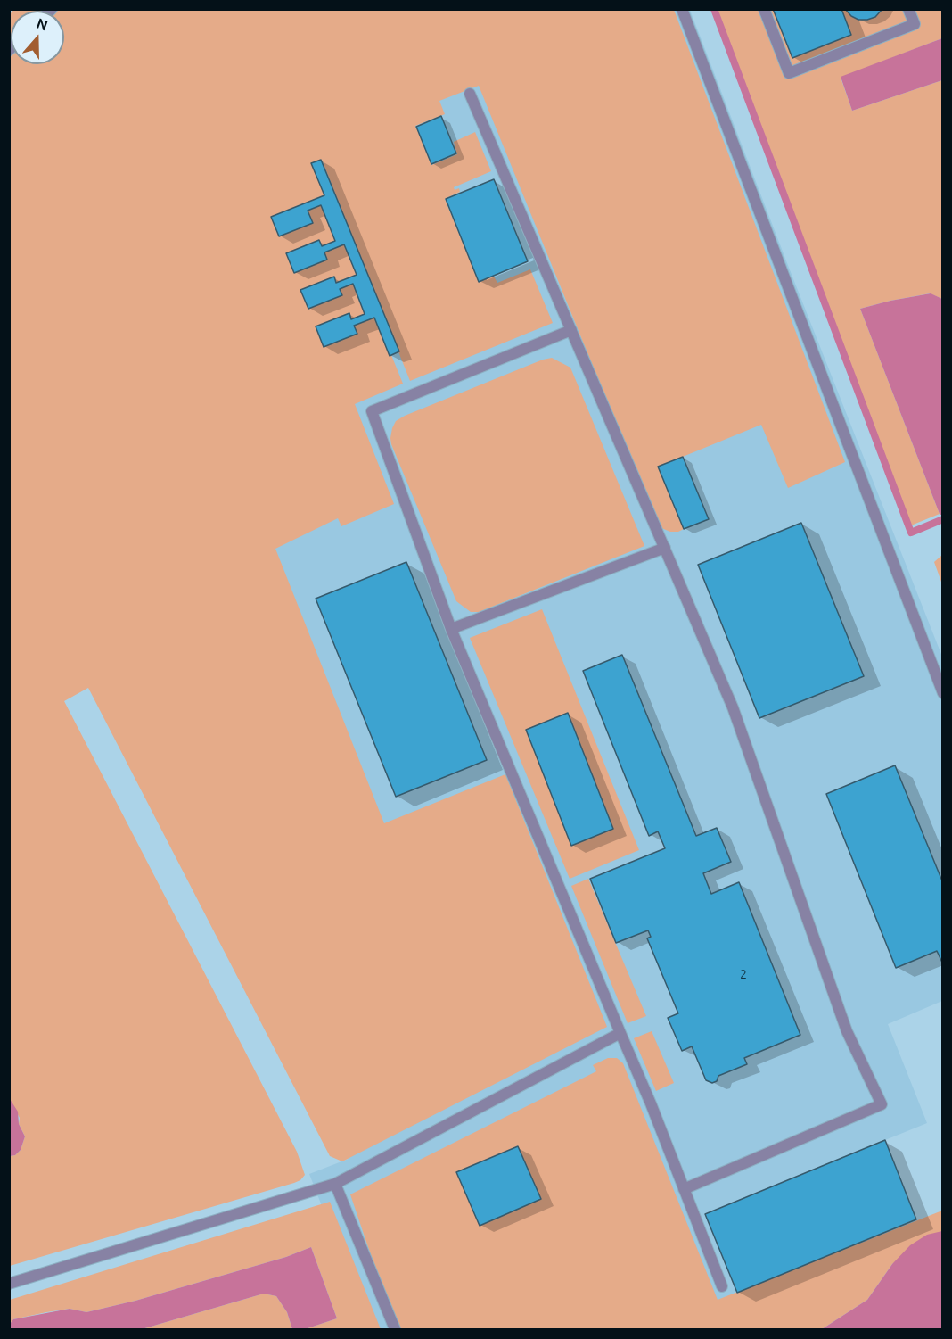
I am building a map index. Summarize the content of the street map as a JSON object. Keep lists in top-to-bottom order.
{
  "house_numbers": ["2"],
  "north": "top"
}
